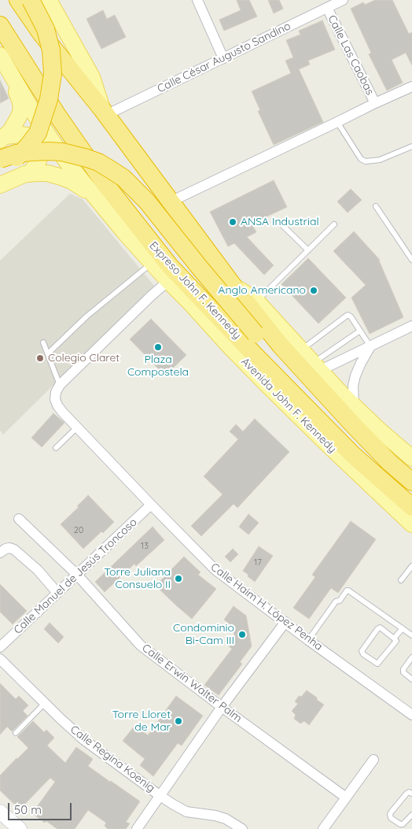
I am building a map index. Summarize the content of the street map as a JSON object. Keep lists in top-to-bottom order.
{
  "streets": {
    "highway": ["Expreso John F. Kennedy"],
    "main road": ["Avenida John F. Kennedy"],
    "street": [
      "Calle Las Caobas",
      "Calle César Augusto Sandino",
      "Calle Manuel de Jesús Troncoso",
      "Calle Haim H. López Penha",
      "Calle Erwin Walter Palm",
      "Calle Regina Koenig"
    ]
  },
  "crossings": [
    ["Calle Las Caobas", "Calle César Augusto Sandino"],
    ["Calle Manuel de Jesús Troncoso", "Calle Haim H. López Penha"],
    ["Calle Manuel de Jesús Troncoso", "Calle Erwin Walter Palm"]
  ],
  "places": [
    "ANSA Industrial",
    "Anglo Americano",
    "Plaza Compostela",
    "Colegio Claret",
    "Torre Juliana Consuelo II",
    "Condominio Bi-Cam III",
    "Torre Lloret de Mar"
  ],
  "house_numbers": ["20", "13", "17"],
  "scale_bar": "50 m"
}
